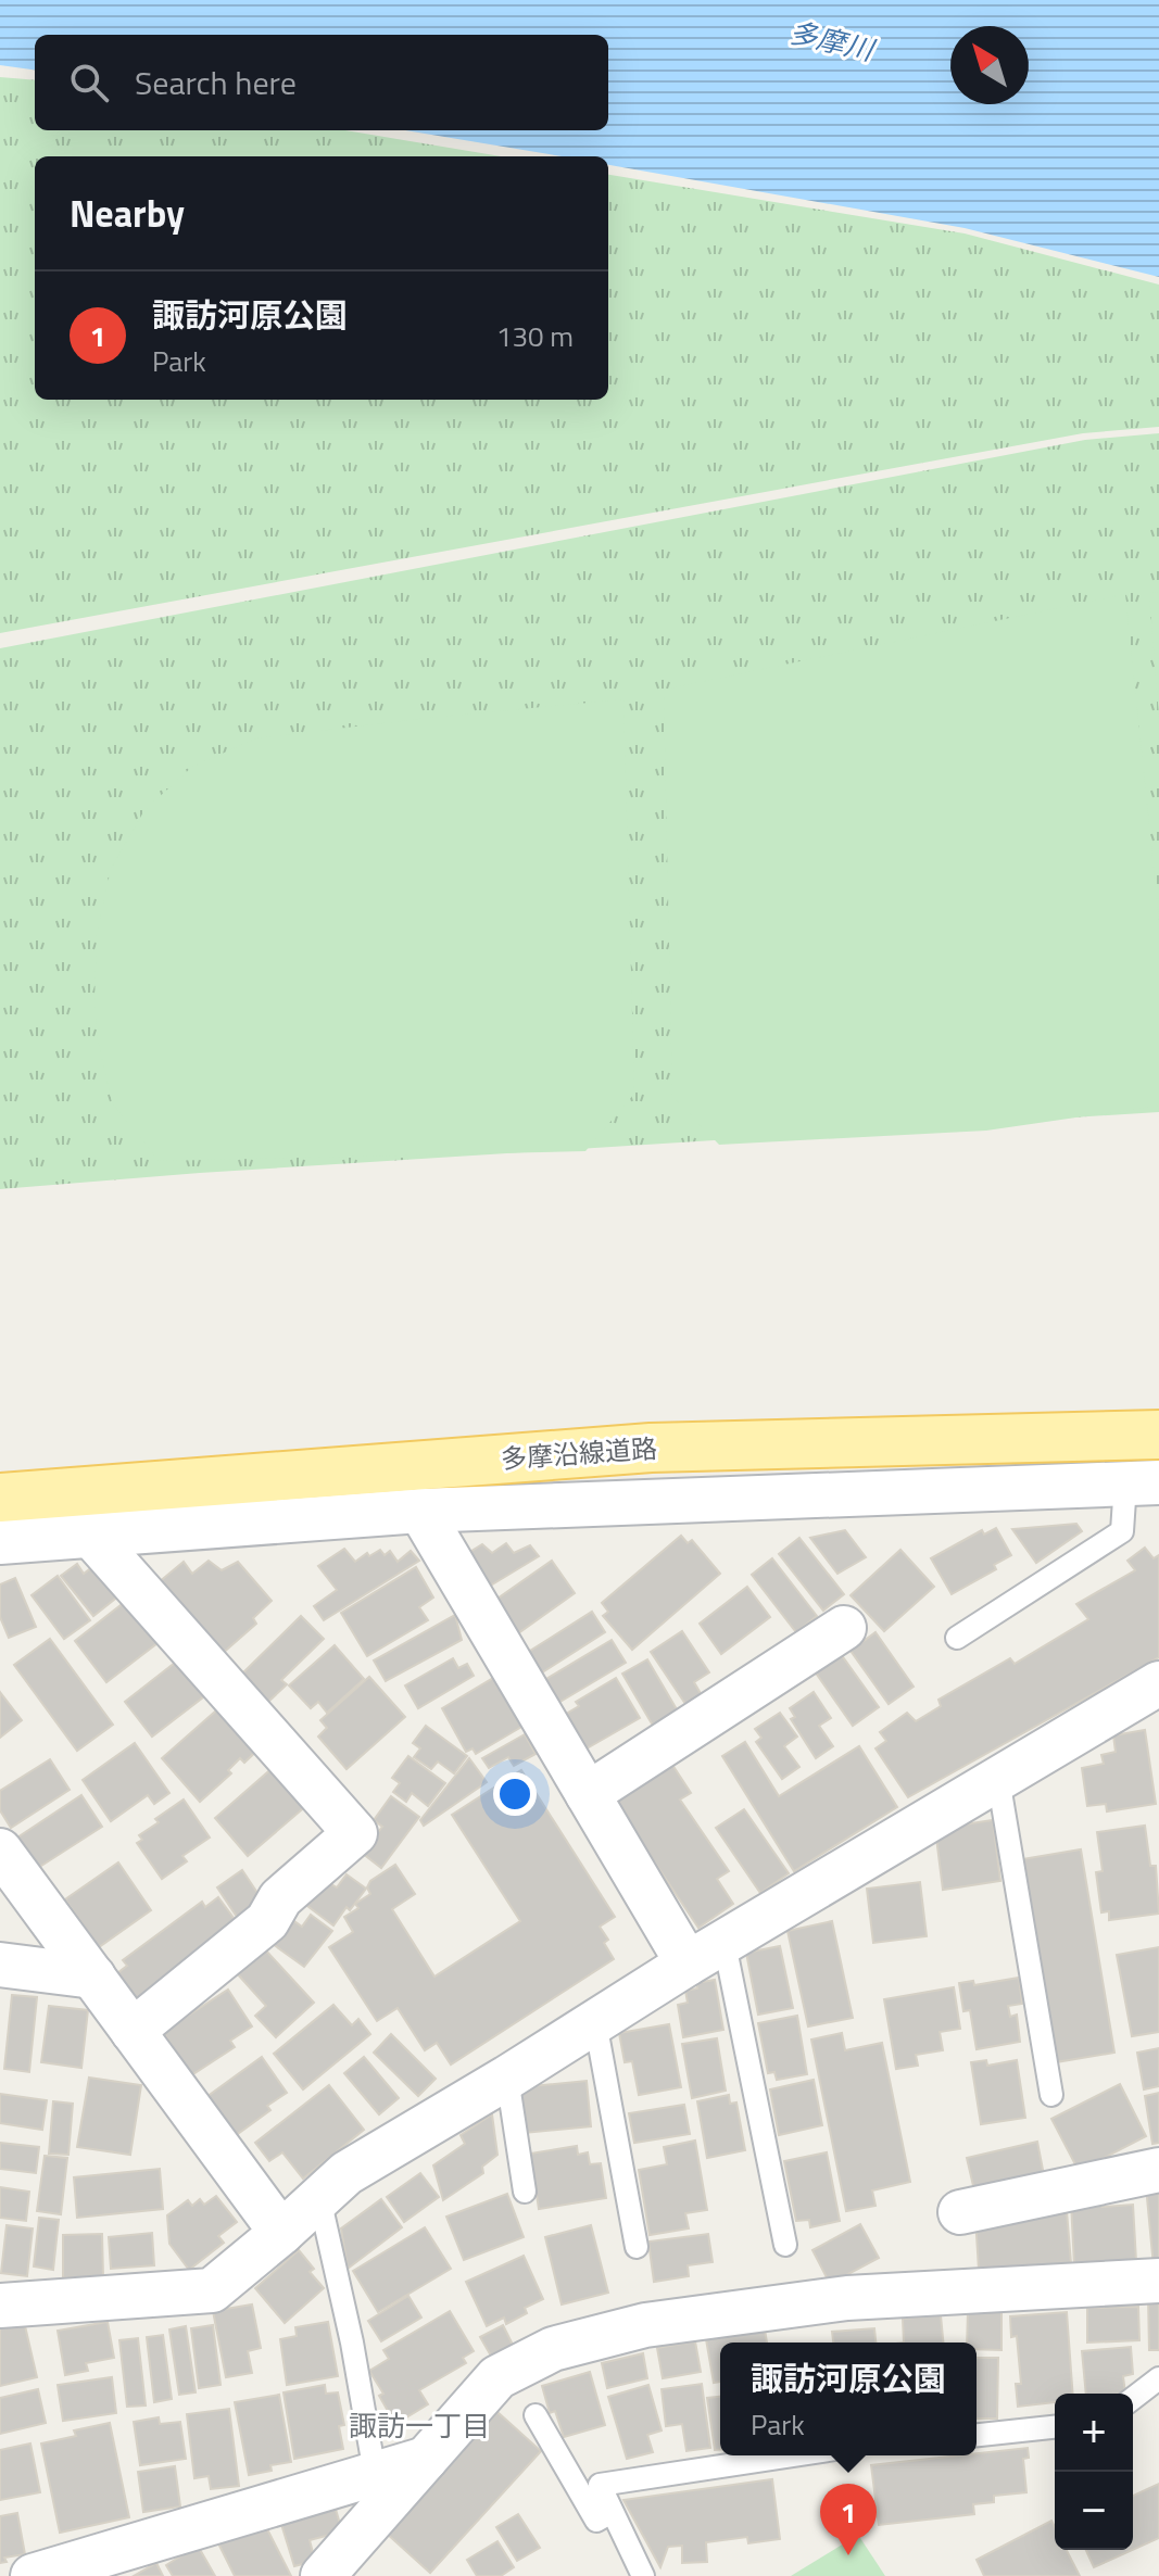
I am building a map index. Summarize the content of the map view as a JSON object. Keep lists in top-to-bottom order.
{
  "streets": {
    "main road": ["多摩沿線道路"]
  },
  "districts": ["諏訪一丁目"],
  "water": ["多摩川"],
  "north": "top left",
  "page": {
    "search": "Search here",
    "heading": "Nearby",
    "list": [
      {
        "mark": "1",
        "name": "諏訪河原公園",
        "note": "Park",
        "value": "130 m"
      }
    ],
    "popup": ["諏訪河原公園", "Park"],
    "map_buttons": ["+", "−"],
    "pins": "1"
  }
}
